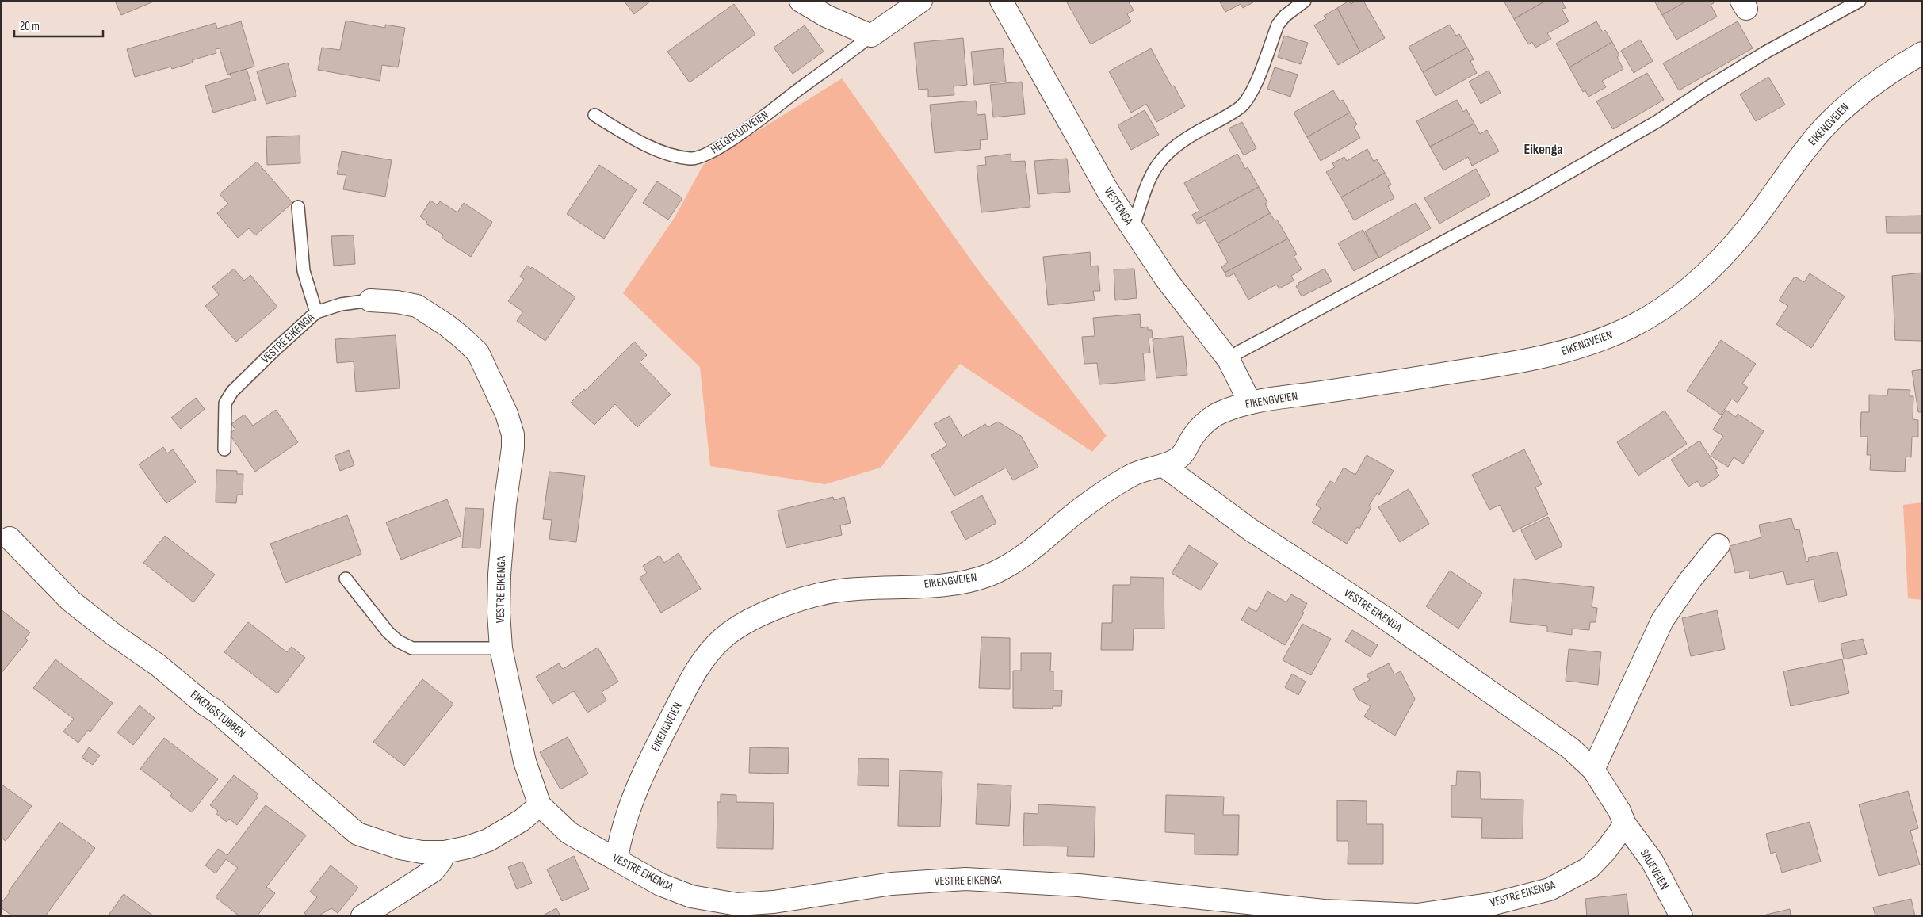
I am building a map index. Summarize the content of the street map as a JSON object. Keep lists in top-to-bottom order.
{
  "streets": {
    "street": [
      "EIKENGVEIEN",
      "HELGERUDVEIEN",
      "VESTENGA",
      "VESTRE EIKENGA",
      "EIKENGSTUBBEN",
      "SAUEVEIEN"
    ]
  },
  "crossings": [
    ["EIKENGVEIEN", "VESTENGA"],
    ["EIKENGVEIEN", "VESTRE EIKENGA"],
    ["VESTRE EIKENGA", "EIKENGSTUBBEN"],
    ["VESTRE EIKENGA", "SAUEVEIEN"]
  ],
  "districts": ["Eikenga"],
  "scale_bar": "20 m"
}
